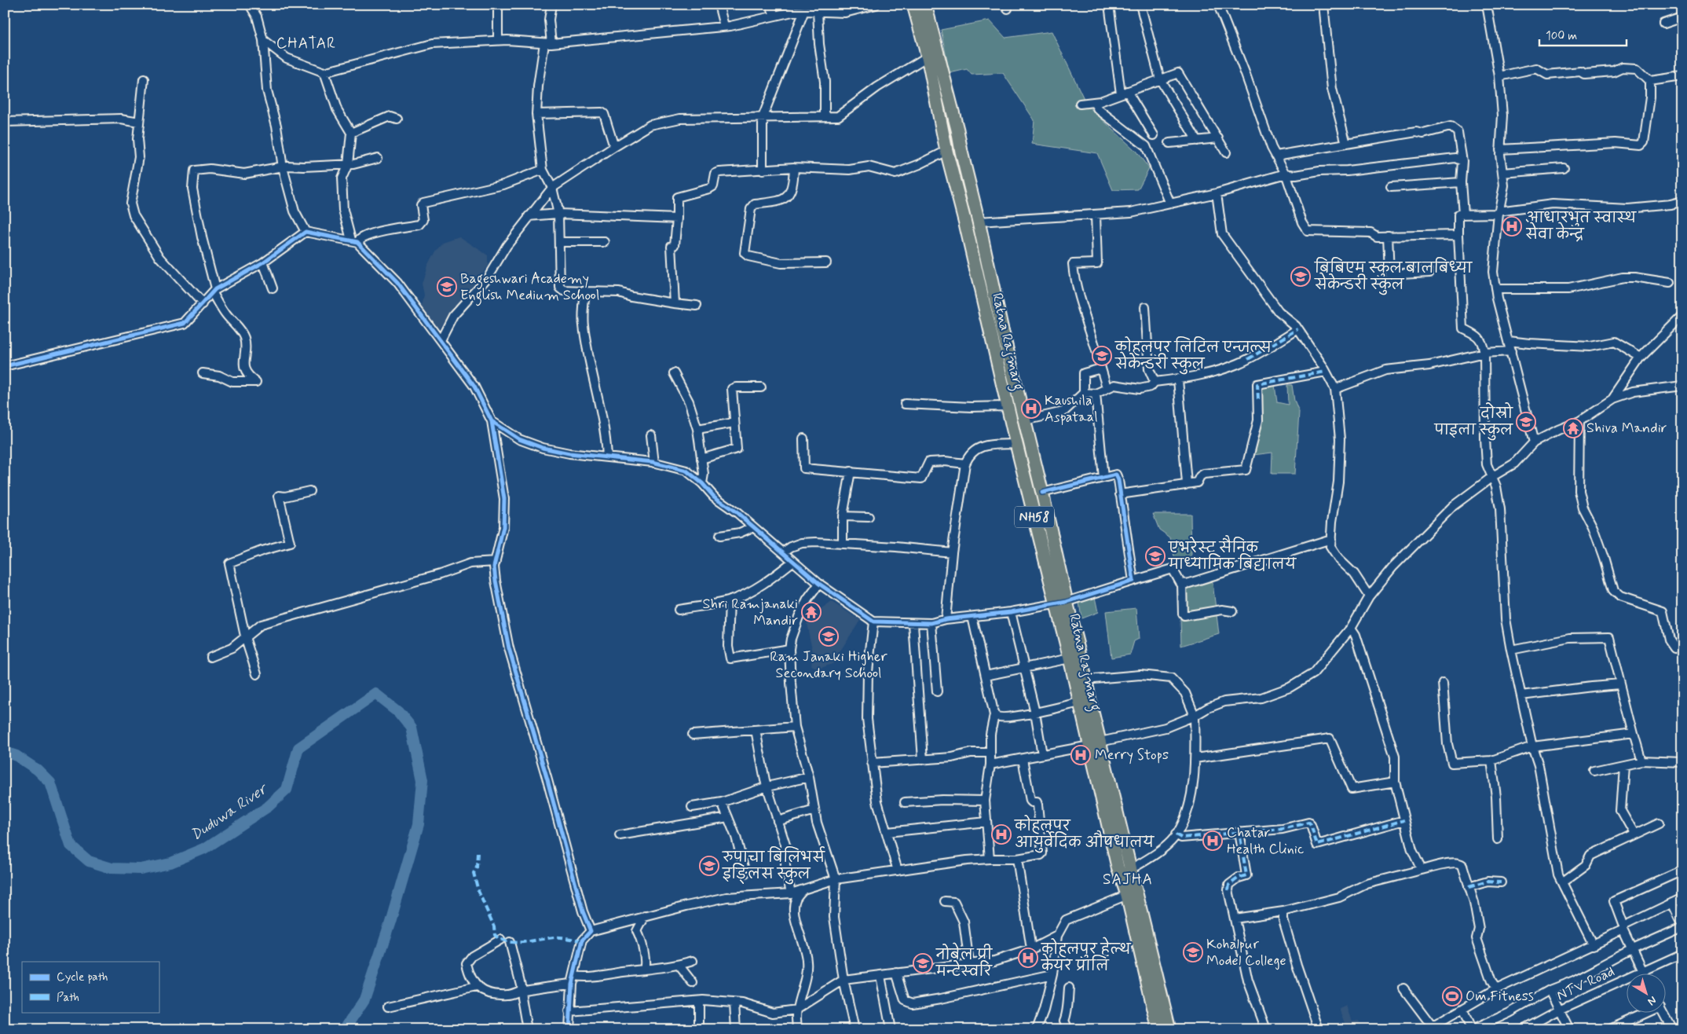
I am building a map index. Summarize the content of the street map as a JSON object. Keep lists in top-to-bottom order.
{
  "streets": {
    "highway": ["Ratna Rajmarg", "NH58"],
    "street": ["NTV Road"]
  },
  "districts": ["CHATAR", "SAJHA"],
  "water": ["Duduwa River"],
  "places": {
    "hospital": [
      "आधारभुत स्वास्थ सेवा केन्द्र",
      "Kaushila Aspataal",
      "Merry Stops",
      "कोहलपुर आयुर्वेदिक औषधालय",
      "Chatar Health Clinic",
      "कोहलपुर हेल्थ केयर प्रालि"
    ],
    "school or university": [
      "बिबिएम स्कुल बालबिध्या सेकेन्डरी स्कुल",
      "Bageshwari Academy English Medium School",
      "कोहलपुर लिटिल एन्जल्स सेकेन्डरी स्कुल",
      "दोस्रो पाइला स्कुल",
      "एभरेस्ट सैनिक माध्यामिक बिद्यालय",
      "Ram Janaki Higher Secondary School",
      "रुपाचा बिलिभर्स इङ्लिस स्कुल",
      "Kohalpur Model College",
      "नोबेल प्री मन्टेस्वरि"
    ],
    "temple": ["Shiva Mandir", "Shri Ramjanaki Mandir"],
    "sports": ["Om Fitness"]
  },
  "legend": ["Cycle path", "Path"],
  "scale_bar": "100 m",
  "north": "bottom right"
}
